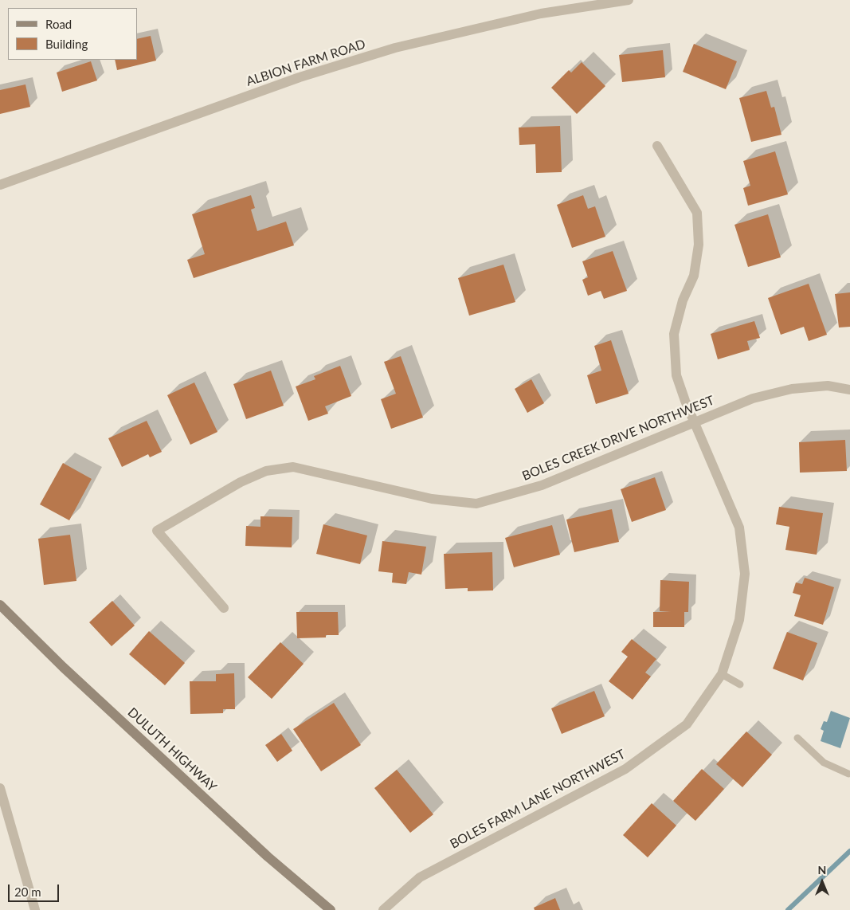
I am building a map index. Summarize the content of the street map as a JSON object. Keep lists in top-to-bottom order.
{
  "streets": {
    "main road": ["DULUTH HIGHWAY"],
    "street": ["ALBION FARM ROAD", "BOLES CREEK DRIVE NORTHWEST", "BOLES FARM LANE NORTHWEST"]
  },
  "crossings": [
    ["BOLES CREEK DRIVE NORTHWEST", "BOLES FARM LANE NORTHWEST"]
  ],
  "legend": ["Road", "Building"],
  "scale_bar": "20 m",
  "north": "top"
}
